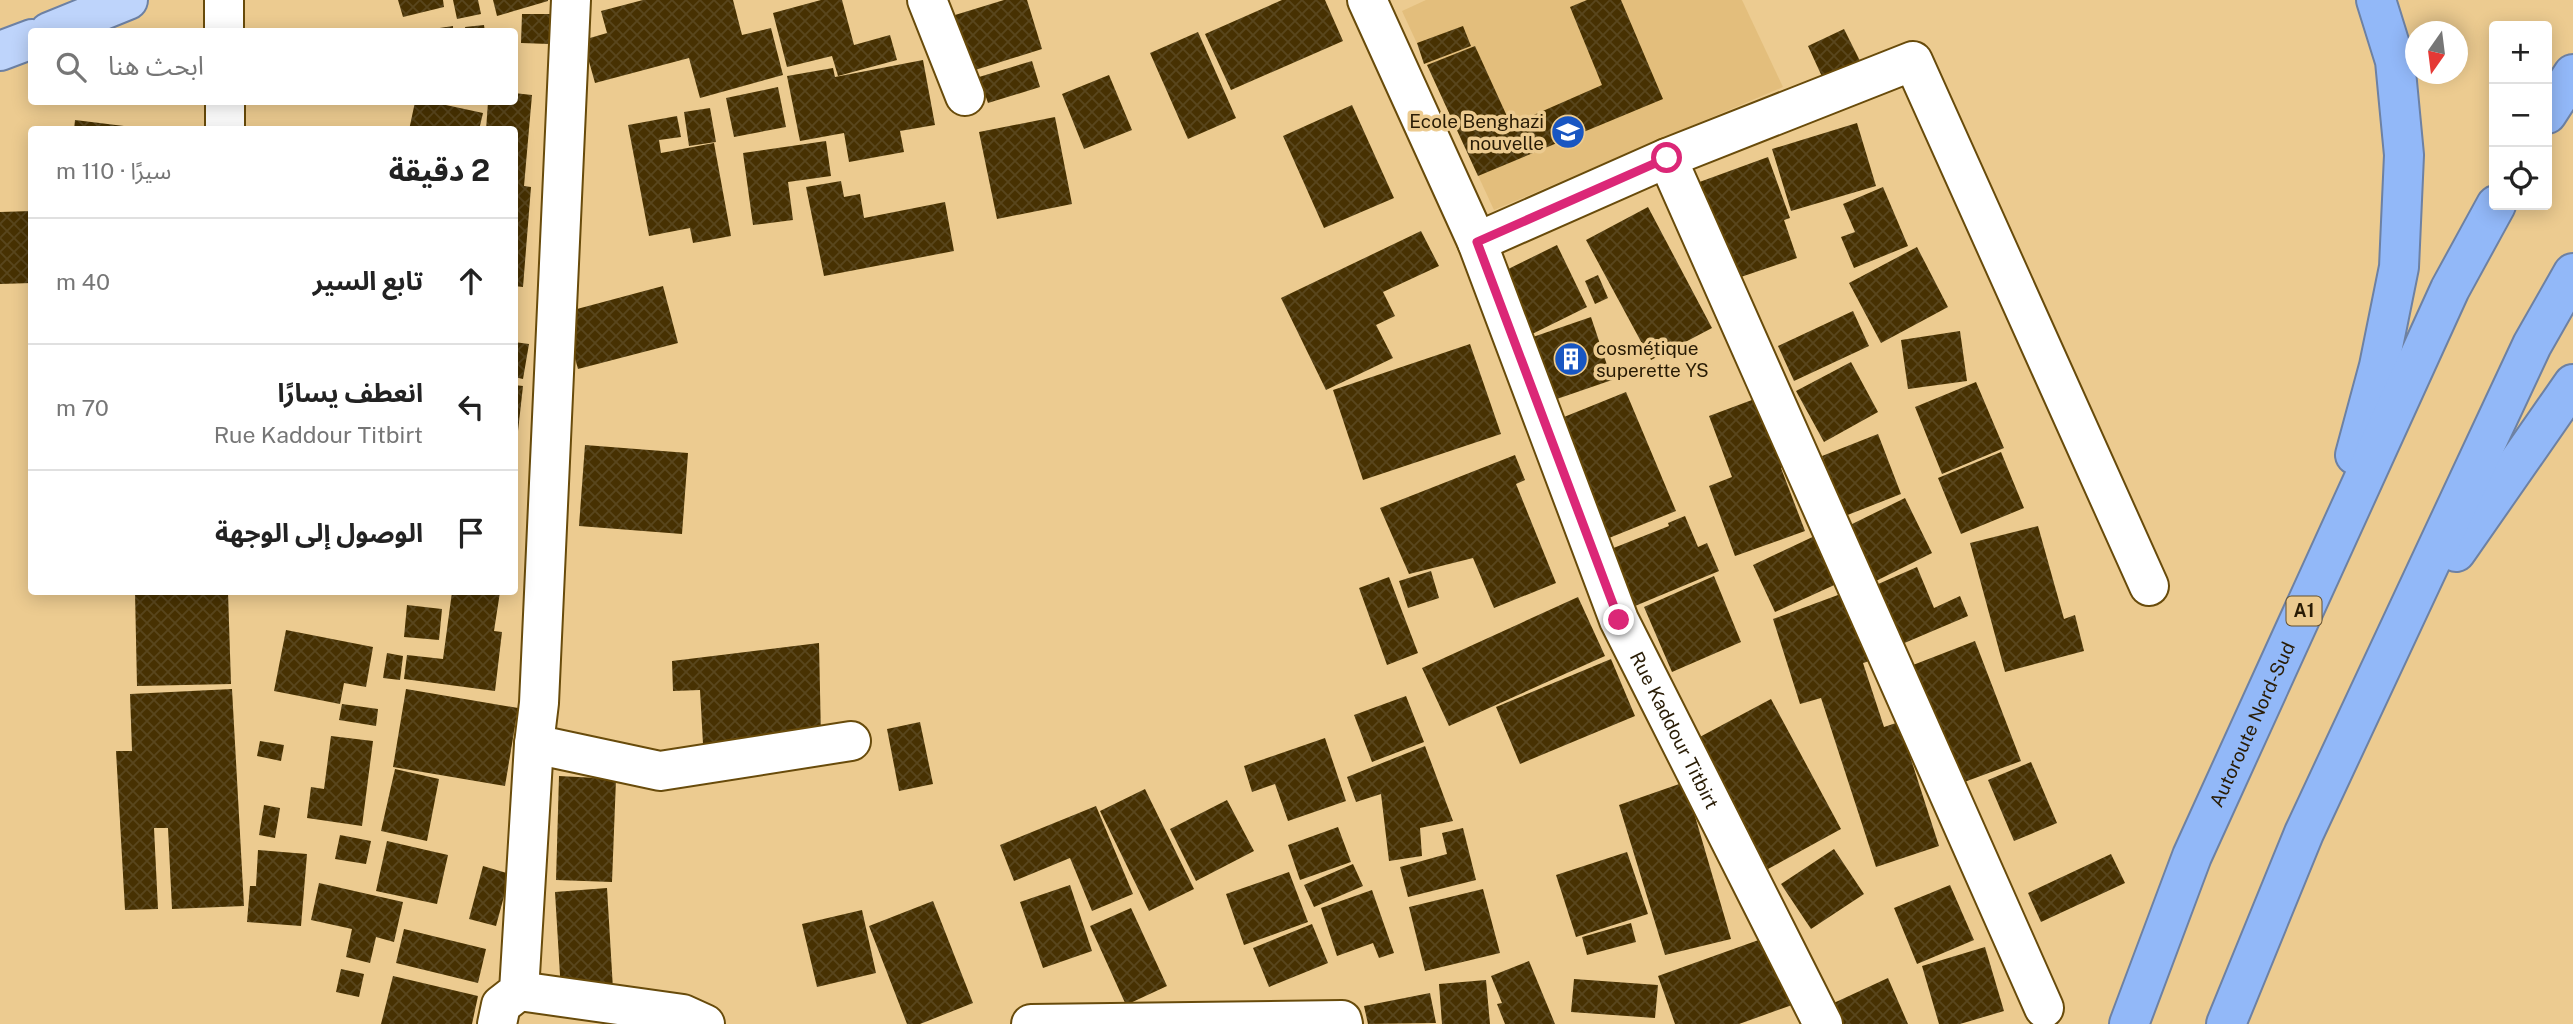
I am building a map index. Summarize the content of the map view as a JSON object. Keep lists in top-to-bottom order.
{
  "streets": {
    "highway": ["A1", "Autoroute Nord-Sud"],
    "street": ["Rue Kaddour Titbirt"]
  },
  "places": {
    "school or university": ["Ecole Benghazi nouvelle"],
    "building": ["cosmétique superette YS"]
  },
  "north": "bottom",
  "page": {
    "map_buttons": ["+", "−"],
    "search": "ابحث هنا",
    "heading": ["2 دقيقة", "سيرًا · 110 m"],
    "list": [
      ["تابع السير", "40 m"],
      ["انعطف يسارًا", "Rue Kaddour Titbirt", "70 m"],
      "الوصول إلى الوجهة"
    ]
  }
}
